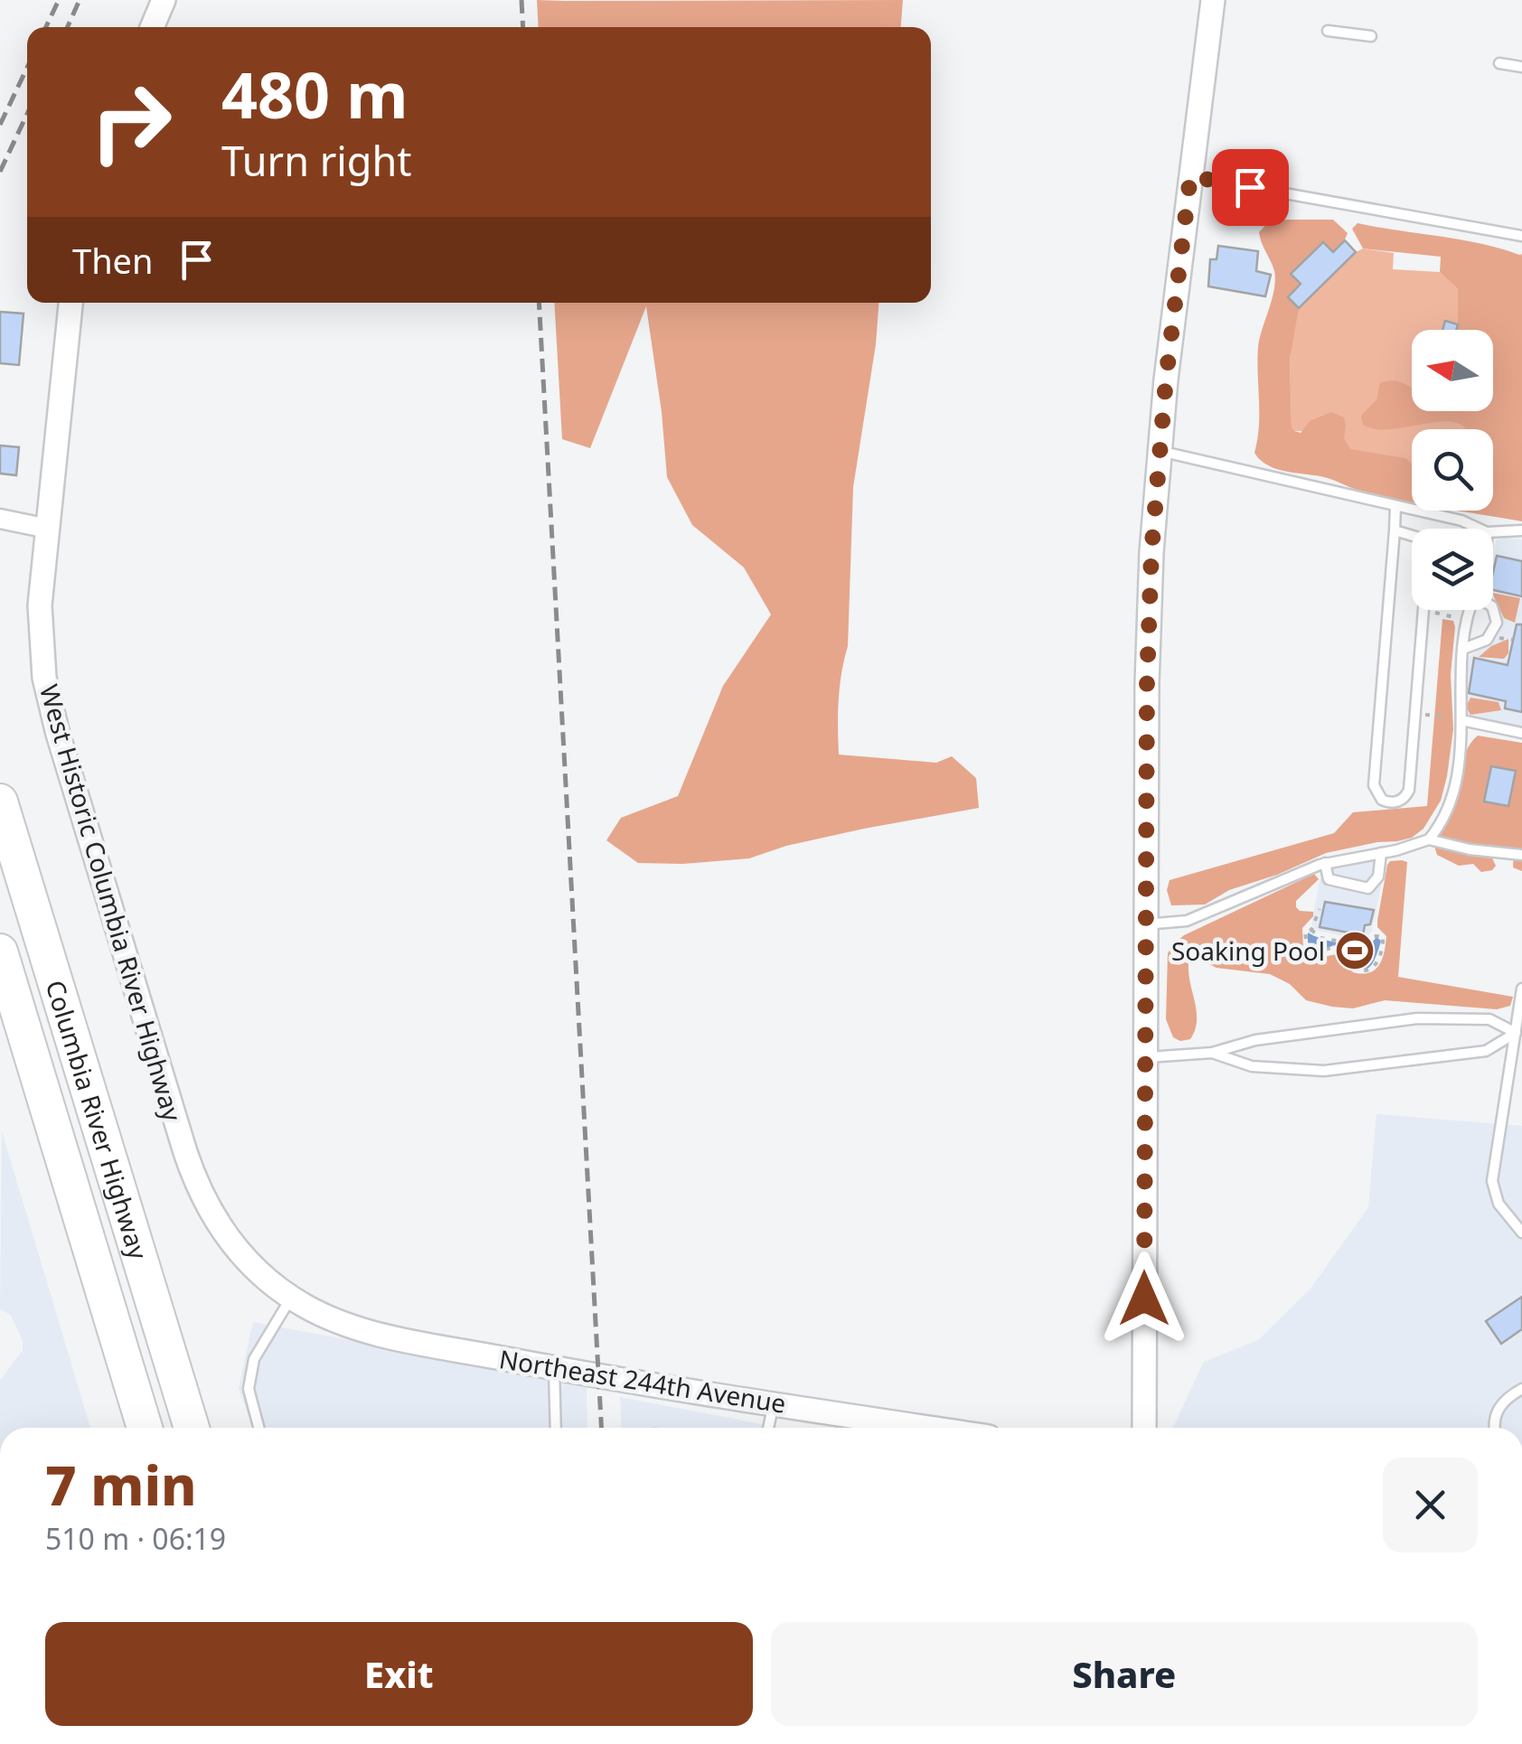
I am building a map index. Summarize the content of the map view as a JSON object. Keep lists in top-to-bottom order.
{
  "streets": {
    "highway": ["Columbia River Highway"],
    "street": ["West Historic Columbia River Highway", "Northeast 244th Avenue"]
  },
  "crossings": [
    ["West Historic Columbia River Highway", "Northeast 244th Avenue"]
  ],
  "places": {
    "sports": ["Soaking Pool"]
  },
  "north": "left",
  "page": {
    "turn": ["480 m", "Turn right"],
    "then": "Then",
    "heading": ["7 min", "510 m · 06:19"],
    "buttons": ["Exit", "Share"]
  }
}
